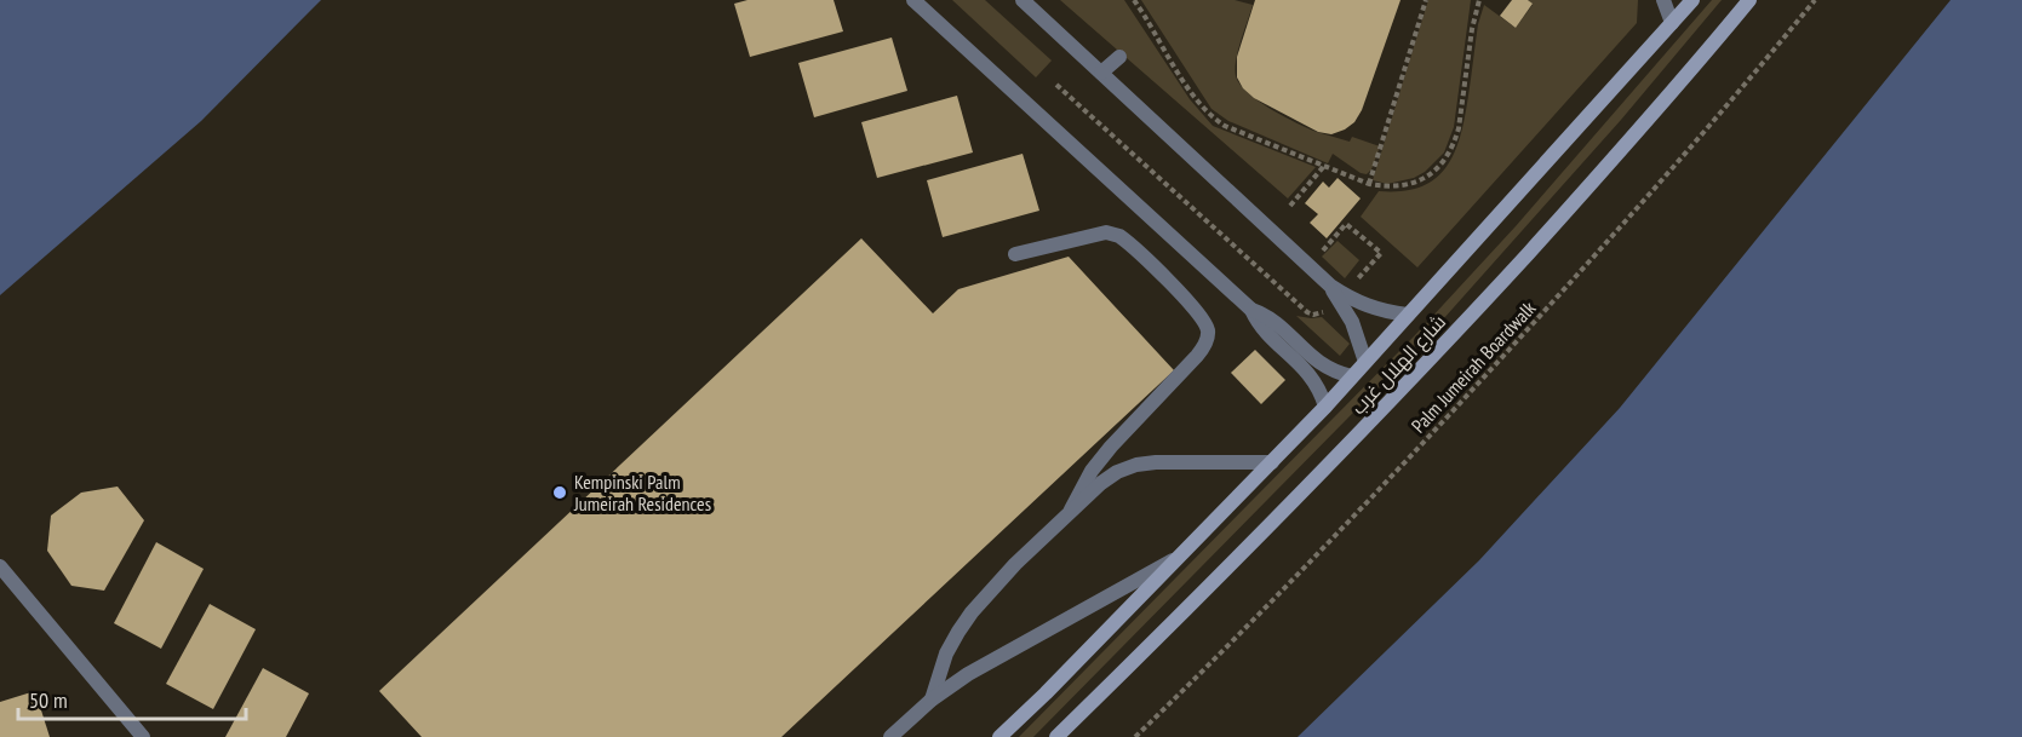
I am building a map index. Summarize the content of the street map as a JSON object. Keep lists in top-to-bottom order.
{
  "streets": {
    "main road": ["شارع الهلال غرب"],
    "path": ["Palm Jumeirah Boardwalk"]
  },
  "places": ["Kempinski Palm Jumeirah Residences"],
  "scale_bar": "50 m"
}
